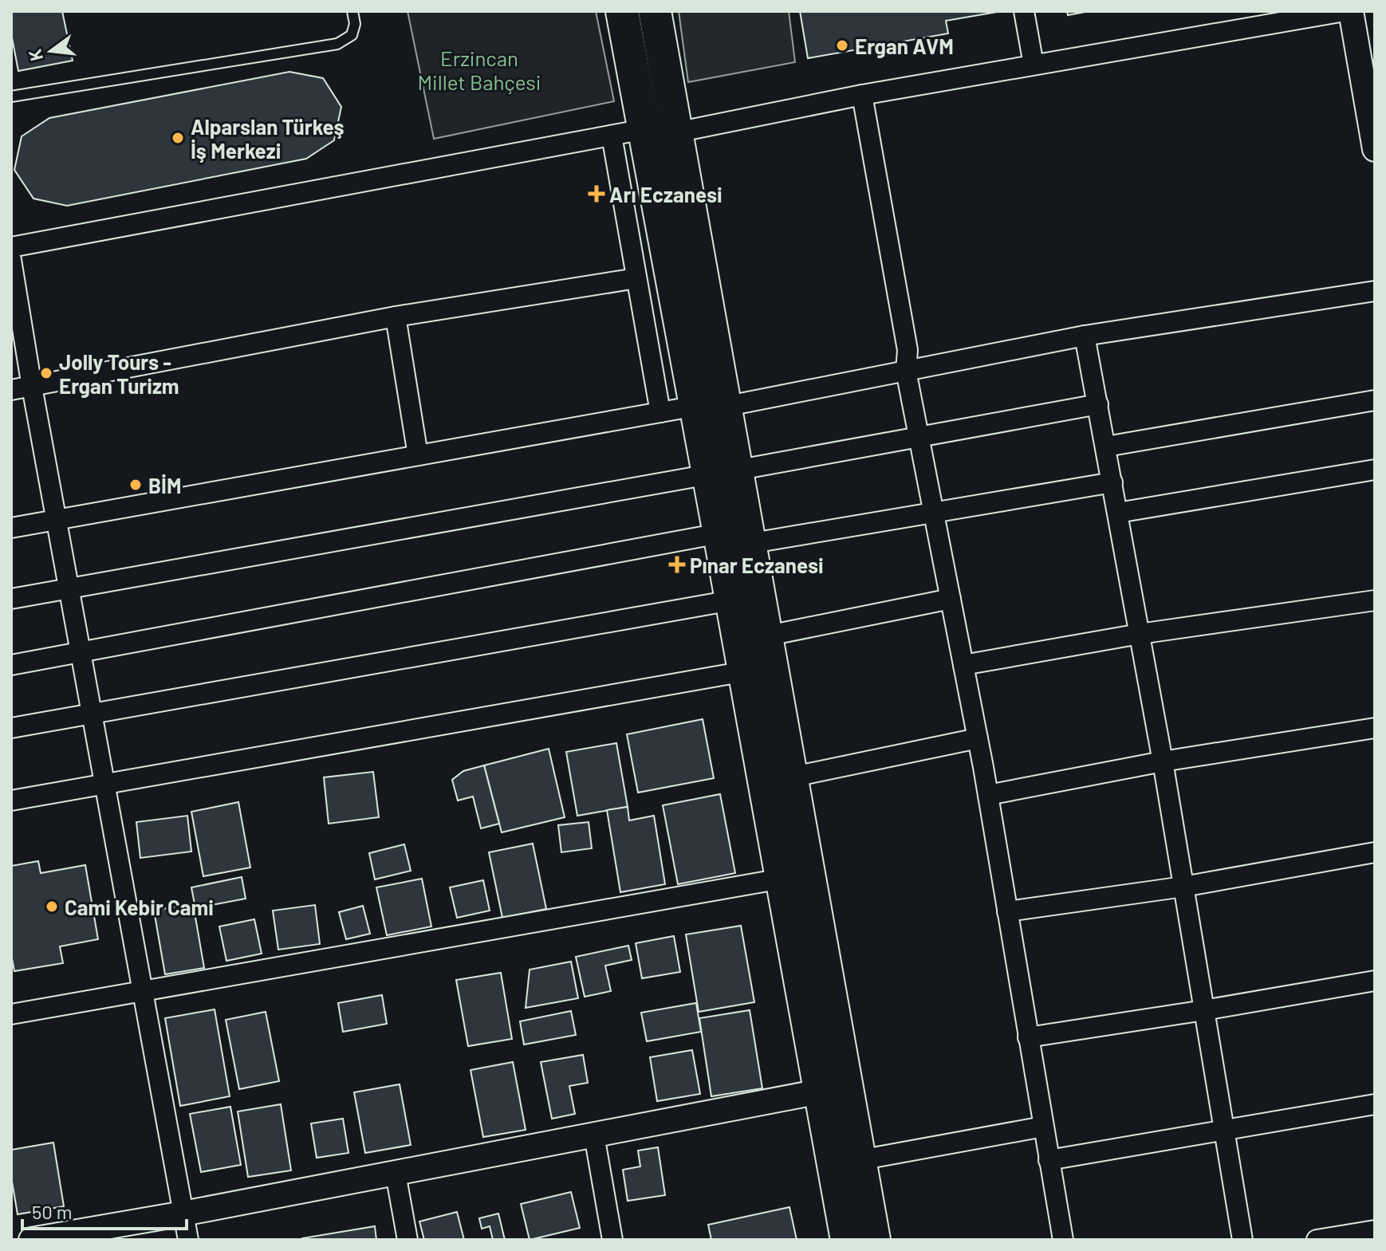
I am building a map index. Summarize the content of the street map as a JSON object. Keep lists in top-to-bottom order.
{
  "parks": ["Erzincan Millet Bahçesi"],
  "places": {
    "other": [
      "Ergan AVM",
      "Alparslan Türkeş İş Merkezi",
      "Jolly Tours - Ergan Turizm",
      "BİM",
      "Cami Kebir Cami"
    ],
    "health": ["Arı Eczanesi", "Pınar Eczanesi"]
  },
  "scale_bar": "50 m",
  "north": "left"
}
